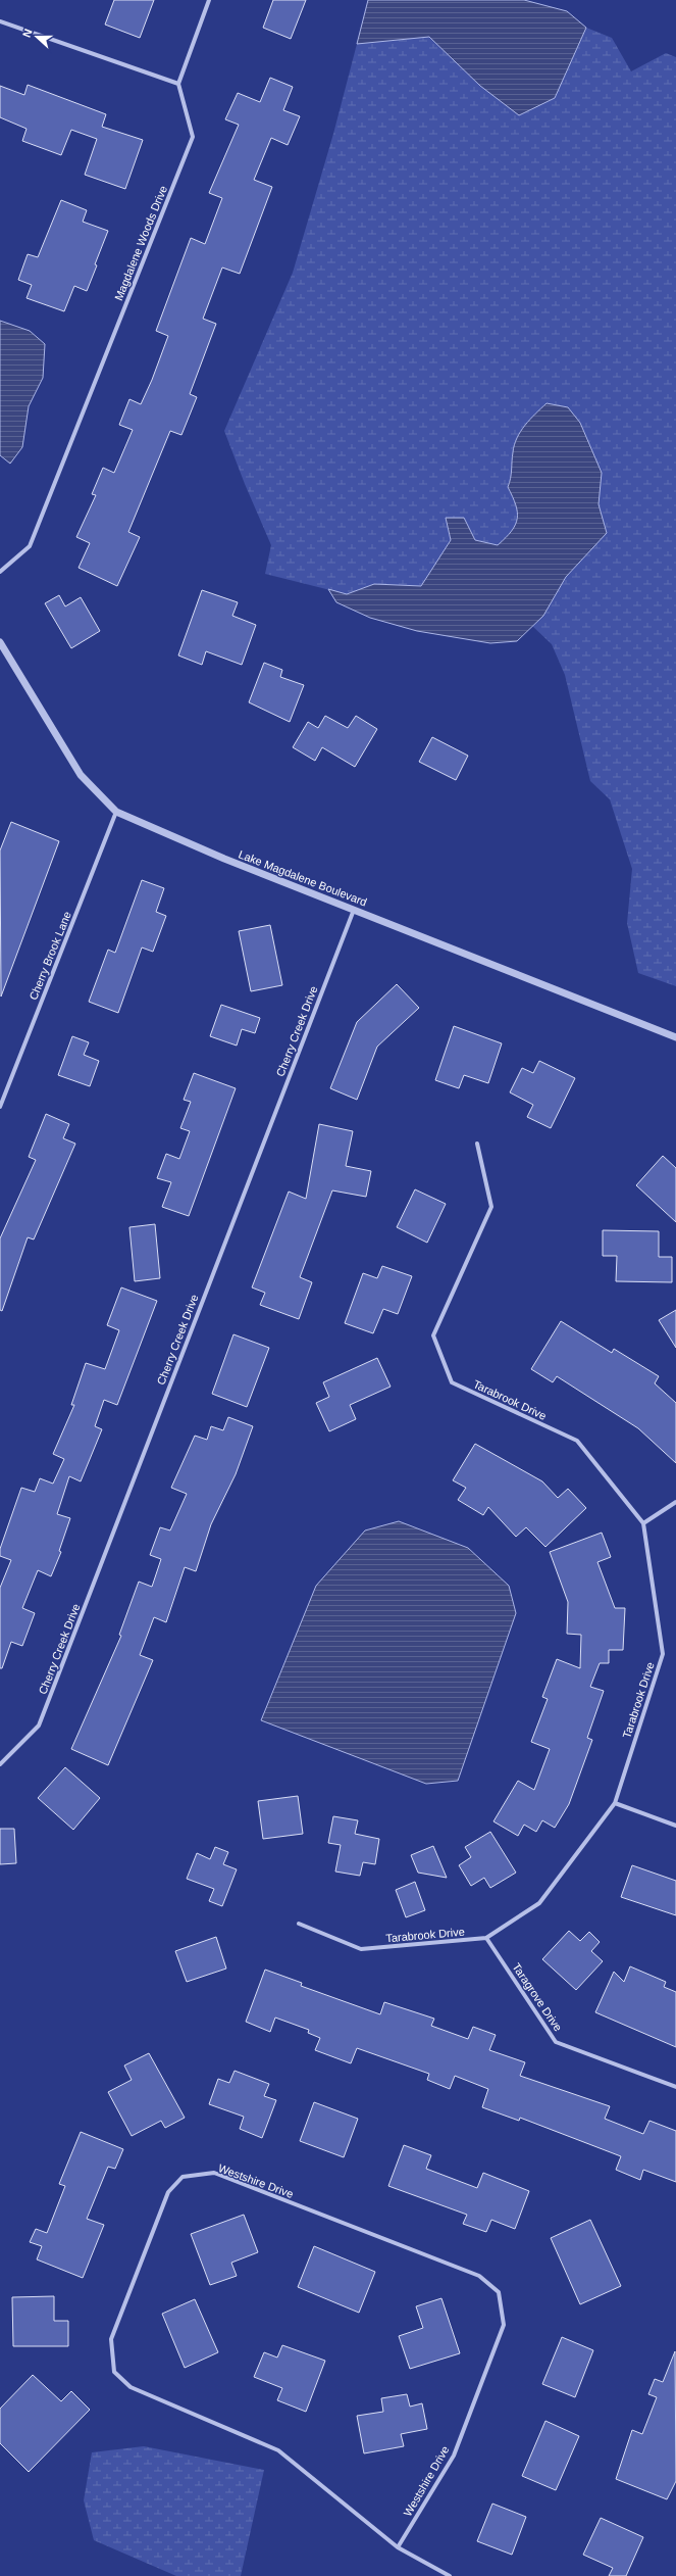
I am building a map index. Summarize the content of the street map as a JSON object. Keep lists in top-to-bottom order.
{
  "streets": {
    "street": [
      "Magdalene Woods Drive",
      "Lake Magdalene Boulevard",
      "Cherry Brook Lane",
      "Cherry Creek Drive",
      "Tarabrook Drive",
      "Taragrove Drive",
      "Westshire Drive"
    ]
  },
  "crossings": [
    ["Lake Magdalene Boulevard", "Cherry Brook Lane"],
    ["Lake Magdalene Boulevard", "Cherry Creek Drive"],
    ["Tarabrook Drive", "Taragrove Drive"]
  ],
  "north": "left"
}
